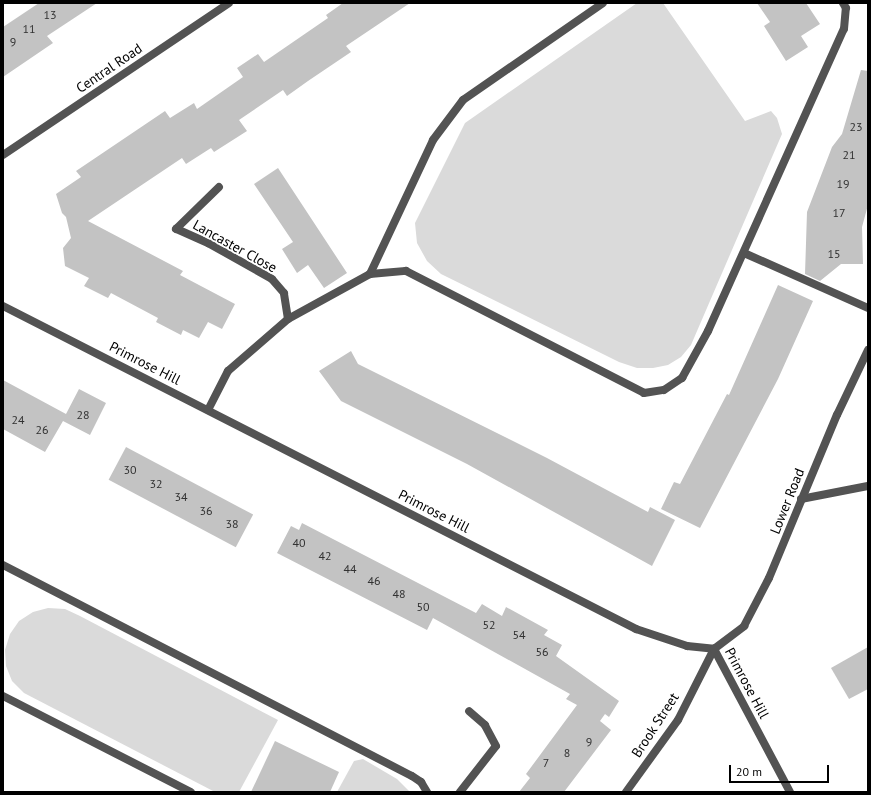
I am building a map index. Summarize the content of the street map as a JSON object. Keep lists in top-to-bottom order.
{
  "streets": {
    "street": [
      "Central Road",
      "Lancaster Close",
      "Primrose Hill",
      "Lower Road",
      "Brook Street"
    ]
  },
  "crossings": [
    ["Primrose Hill", "Lower Road"],
    ["Primrose Hill", "Brook Street"],
    ["Lower Road", "Brook Street"]
  ],
  "house_numbers": [
    "13",
    "11",
    "9",
    "23",
    "21",
    "19",
    "17",
    "15",
    "28",
    "24",
    "26",
    "30",
    "32",
    "34",
    "36",
    "38",
    "40",
    "42",
    "44",
    "46",
    "48",
    "50",
    "52",
    "54",
    "56",
    "9",
    "8",
    "7"
  ],
  "scale_bar": "20 m"
}
